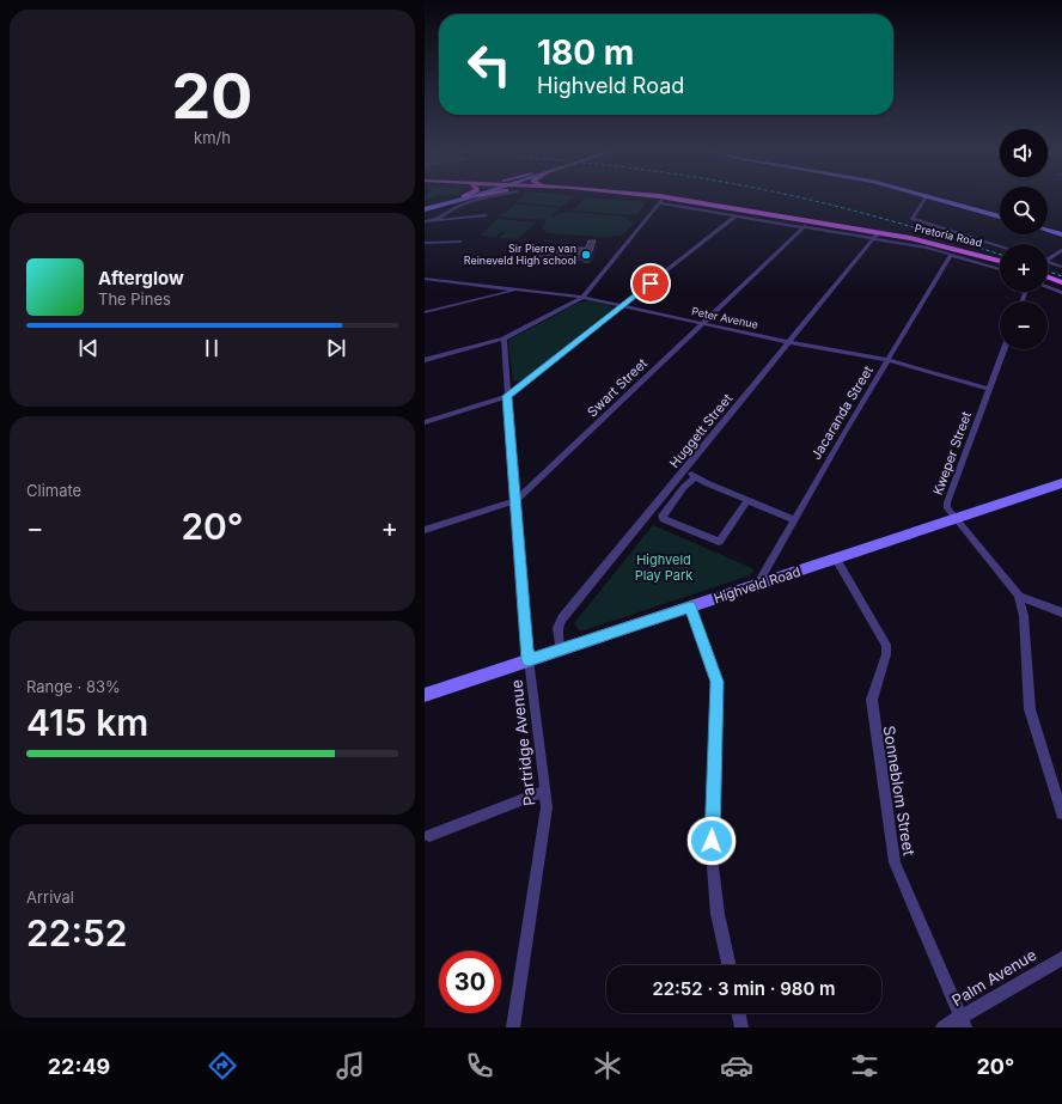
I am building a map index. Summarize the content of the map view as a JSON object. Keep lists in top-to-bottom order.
{
  "streets": {
    "main road": ["Pretoria Road"],
    "street": [
      "Peter Avenue",
      "Swart Street",
      "Jacaranda Street",
      "Huggett Street",
      "Kweper Street",
      "Highveld Road",
      "Partridge Avenue",
      "Sonneblom Street",
      "Palm Avenue"
    ]
  },
  "crossings": [
    ["Pretoria Road", "Huggett Street"],
    ["Peter Avenue", "Swart Street"],
    ["Peter Avenue", "Jacaranda Street"],
    ["Peter Avenue", "Huggett Street"],
    ["Peter Avenue", "Kweper Street"],
    ["Swart Street", "Partridge Avenue"],
    ["Jacaranda Street", "Highveld Road"],
    ["Huggett Street", "Highveld Road"],
    ["Kweper Street", "Highveld Road"],
    ["Highveld Road", "Partridge Avenue"],
    ["Highveld Road", "Sonneblom Street"],
    ["Sonneblom Street", "Palm Avenue"]
  ],
  "parks": ["Highveld Play Park"],
  "places": ["Sir Pierre van Reineveld High school"],
  "page": {
    "tile": [
      ["20", "km/h"],
      "Climate",
      ["Range · 83%", "415 km"],
      ["Arrival", "22:52"]
    ],
    "turn": ["180 m", "Highveld Road"],
    "map_buttons": ["+", "−"],
    "song": ["Afterglow", "The Pines"],
    "heat": ["−", "20°", "+"],
    "limit": "30",
    "trip": "22:52 · 3 min · 980 m",
    "tabs": ["22:49", "20°"]
  }
}
